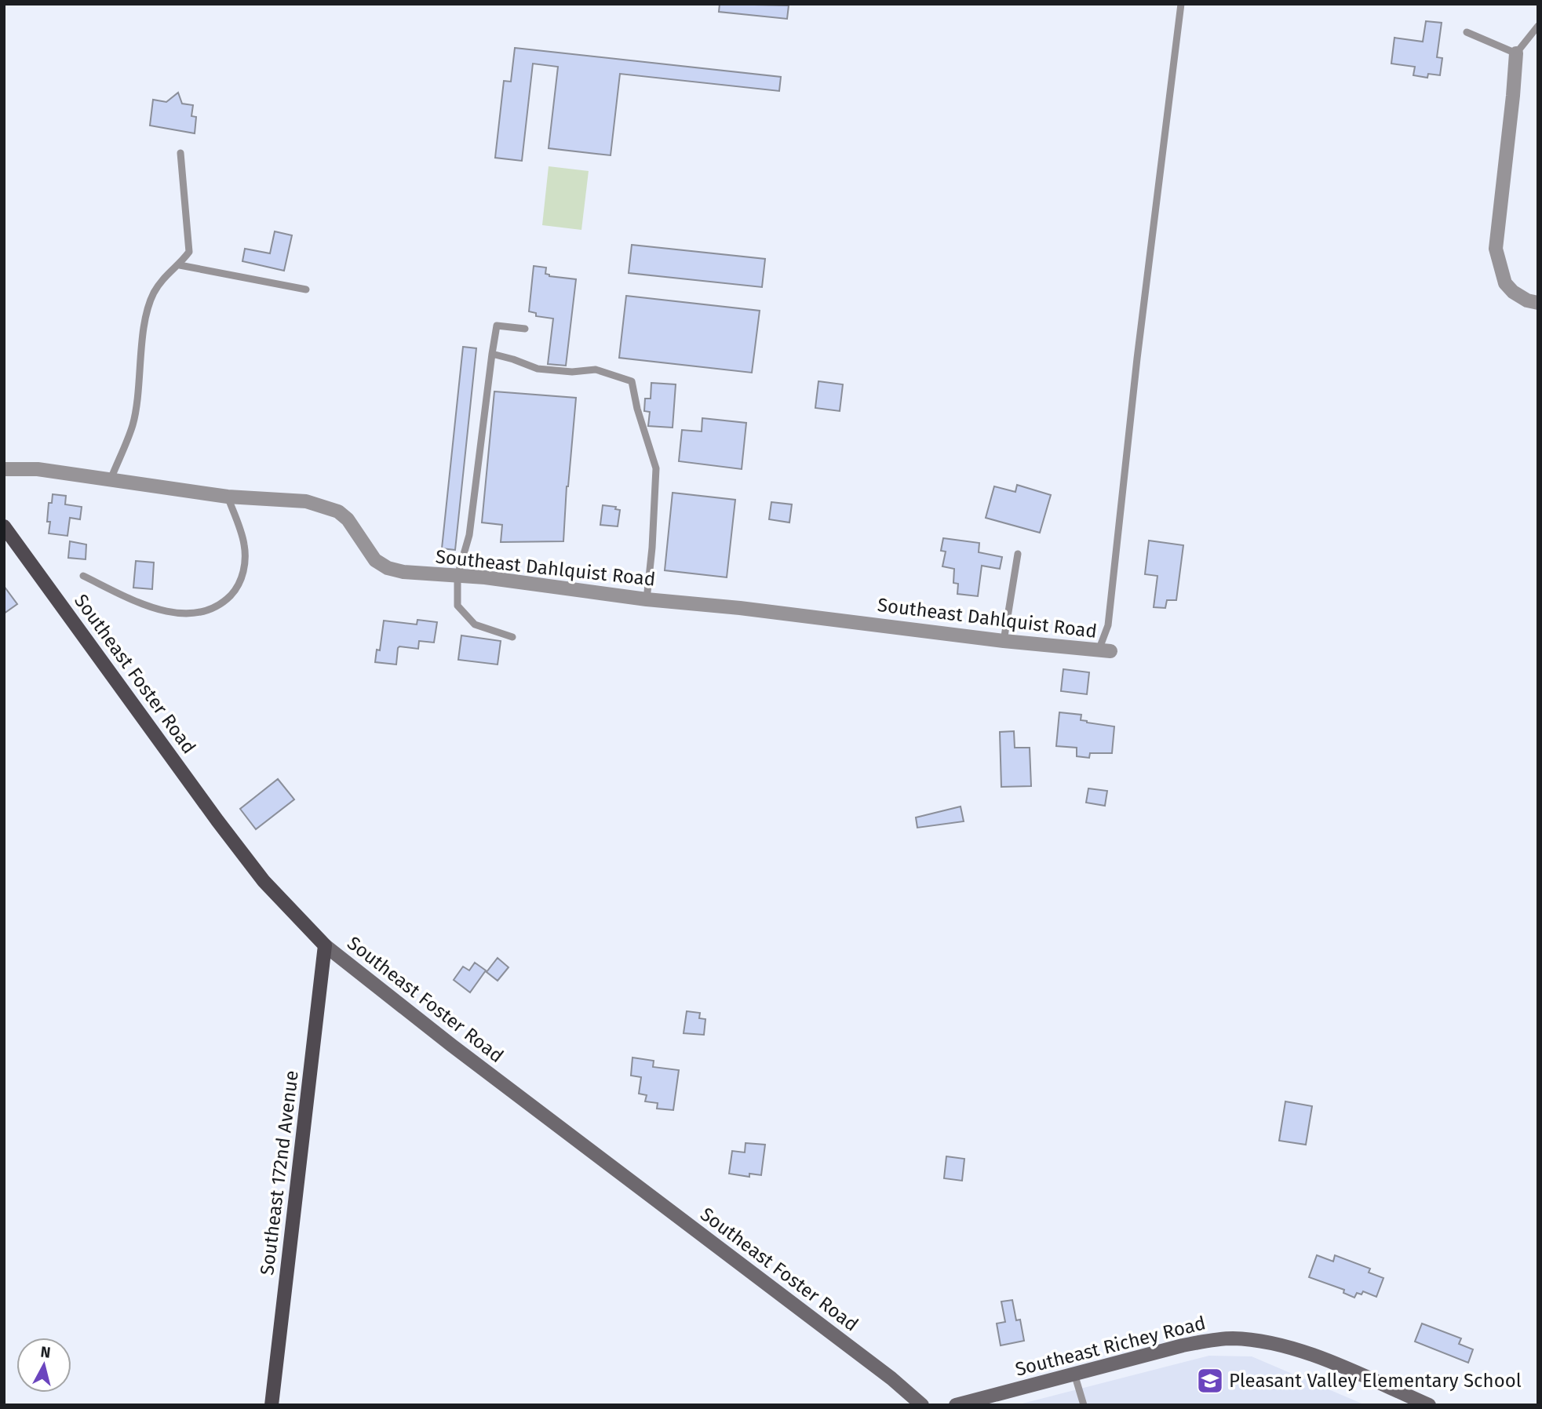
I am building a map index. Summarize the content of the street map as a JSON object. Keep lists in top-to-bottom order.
{
  "streets": {
    "main road": ["Southeast Foster Road", "Southeast 172nd Avenue", "Southeast Richey Road"],
    "street": ["Southeast Dahlquist Road"]
  },
  "crossings": [
    ["Southeast Foster Road", "Southeast 172nd Avenue"]
  ],
  "places": {
    "school or university": ["Pleasant Valley Elementary School"]
  },
  "north": "top"
}
